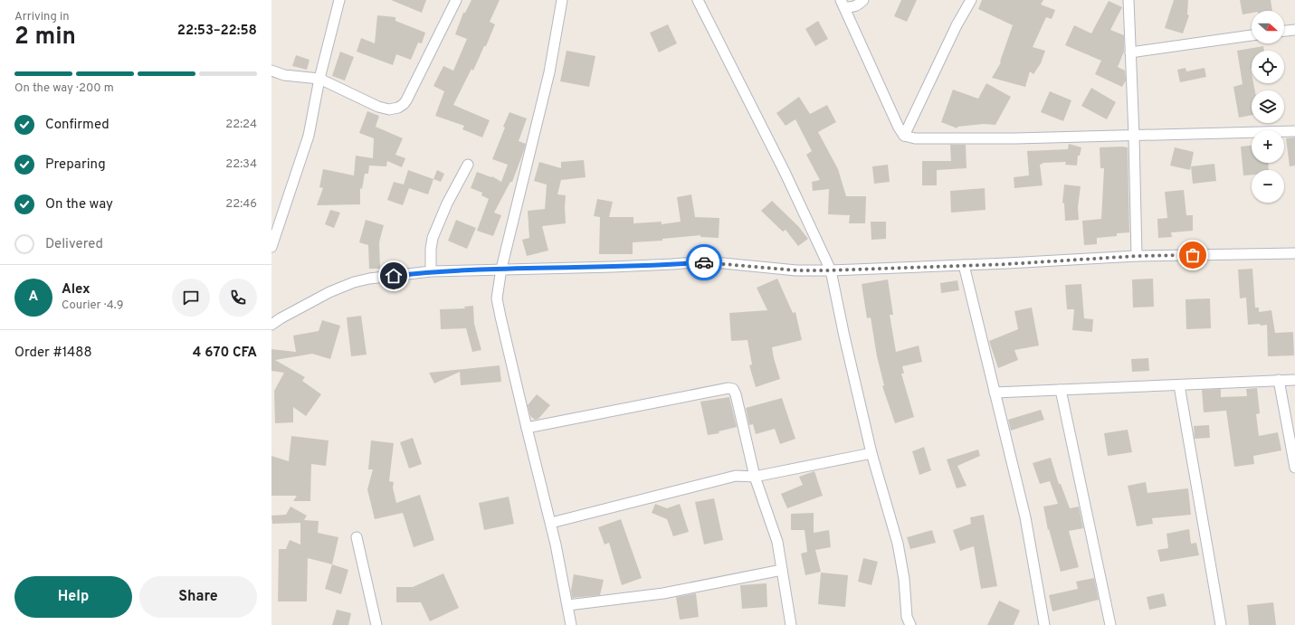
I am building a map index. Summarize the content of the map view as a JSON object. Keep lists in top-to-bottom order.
{
  "north": "right",
  "page": {
    "heading": ["2 min", "Arriving in", "22:53–22:58"],
    "panel": [
      "Alex",
      "Courier · 4.9",
      "Order #1488",
      "4 670 CFA"
    ],
    "map_buttons": ["+", "−"],
    "bar": "On the way · 200 m",
    "list": [
      ["Confirmed", "22:24"],
      ["Preparing", "22:34"],
      ["On the way", "22:46"],
      "Delivered"
    ],
    "round": "A",
    "buttons": ["Help", "Share"]
  }
}
